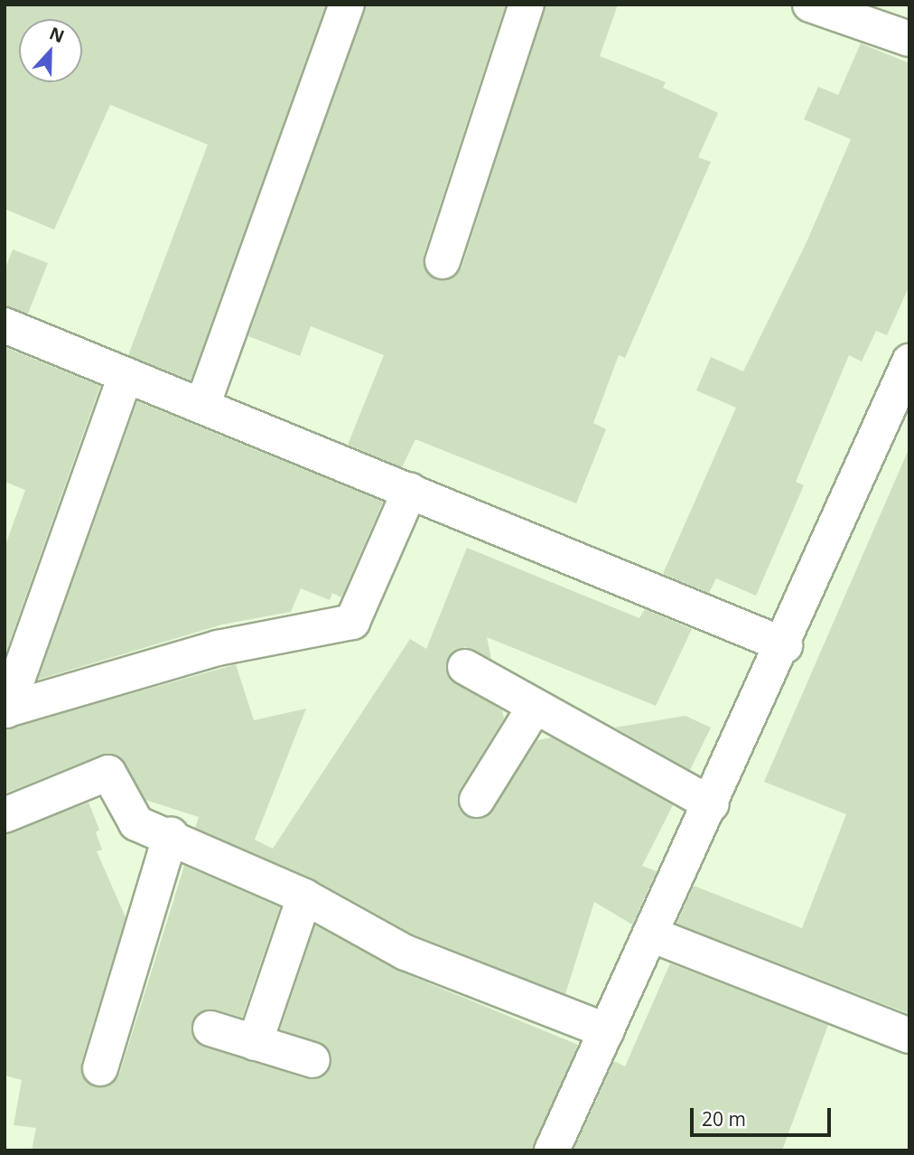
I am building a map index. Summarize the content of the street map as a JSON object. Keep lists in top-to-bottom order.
{
  "scale_bar": "20 m",
  "north": "top"
}
